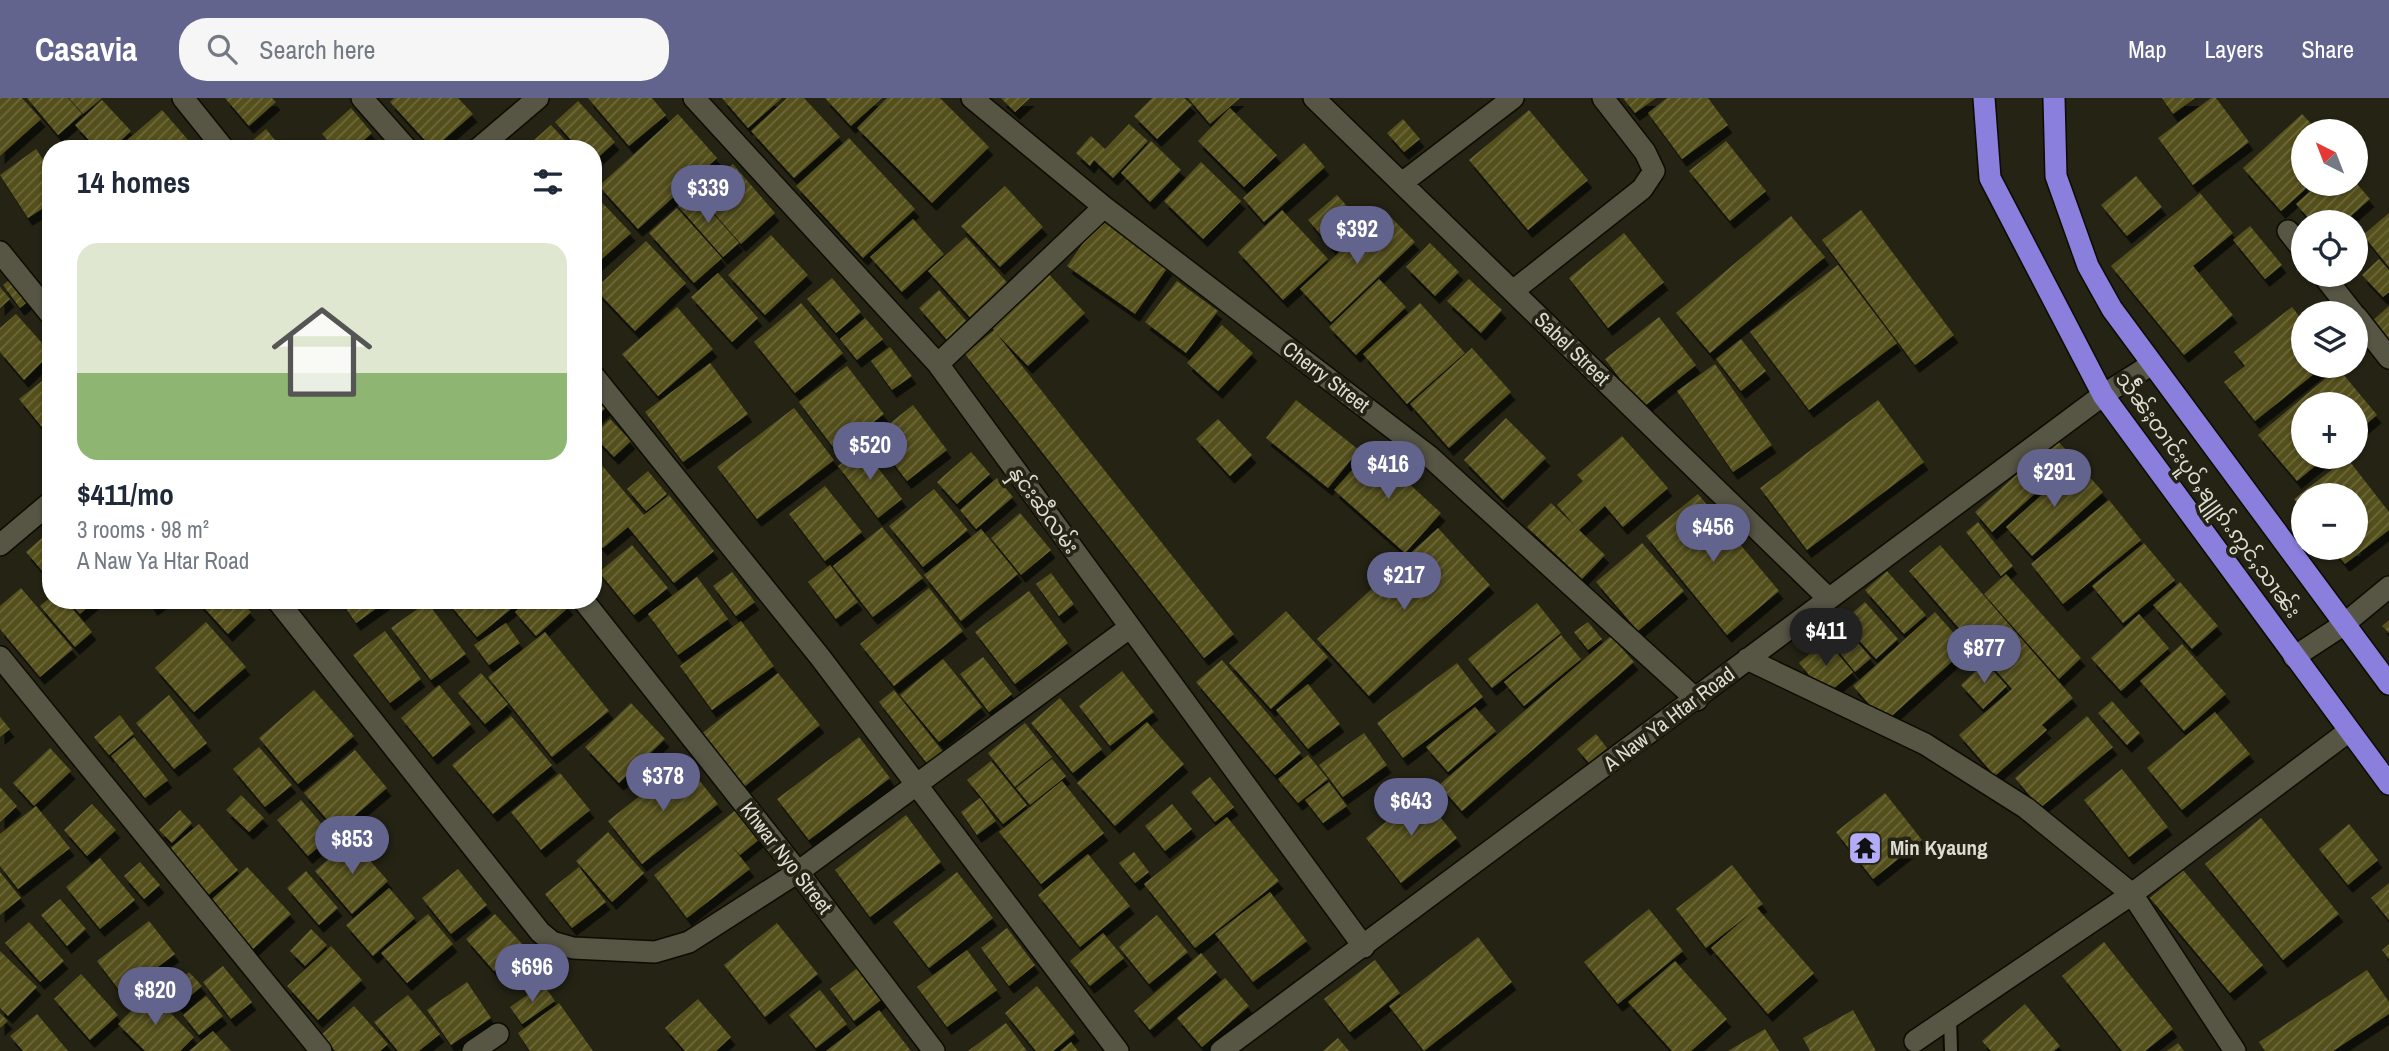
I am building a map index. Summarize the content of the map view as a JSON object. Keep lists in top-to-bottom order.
{
  "streets": {
    "highway": ["သဵႅၼ်ႈတၢင်းပူဝ်ႇၶျူၵ်ႉဢွင်ႇသၢၼ်း"],
    "street": [
      "Sabel Street",
      "Cherry Street",
      "နှင်းဆီလမ်း",
      "A Naw Ya Htar Road",
      "Khwar Nyo Street"
    ]
  },
  "crossings": [
    ["Sabel Street", "A Naw Ya Htar Road"],
    ["Cherry Street", "A Naw Ya Htar Road"],
    ["သဵႅၼ်ႈတၢင်းပူဝ်ႇၶျူၵ်ႉဢွင်ႇသၢၼ်း", "A Naw Ya Htar Road"],
    ["နှင်းဆီလမ်း", "A Naw Ya Htar Road"]
  ],
  "places": {
    "temple": ["Min Kyaung"]
  },
  "north": "top left",
  "page": {
    "header": "Casavia",
    "search": "Search here",
    "nav": ["Map", "Layers", "Share"],
    "map_buttons": ["+", "−"],
    "heading": "14 homes",
    "price": [
      "$339",
      "$392",
      "$520",
      "$416",
      "$291",
      "$456",
      "$217",
      "$411",
      "$877",
      "$378",
      "$643",
      "$853",
      "$696",
      "$820"
    ],
    "list": [
      {
        "name": "$411/mo",
        "note": "3 rooms · 98 m² · A Naw Ya Htar Road"
      }
    ]
  }
}
